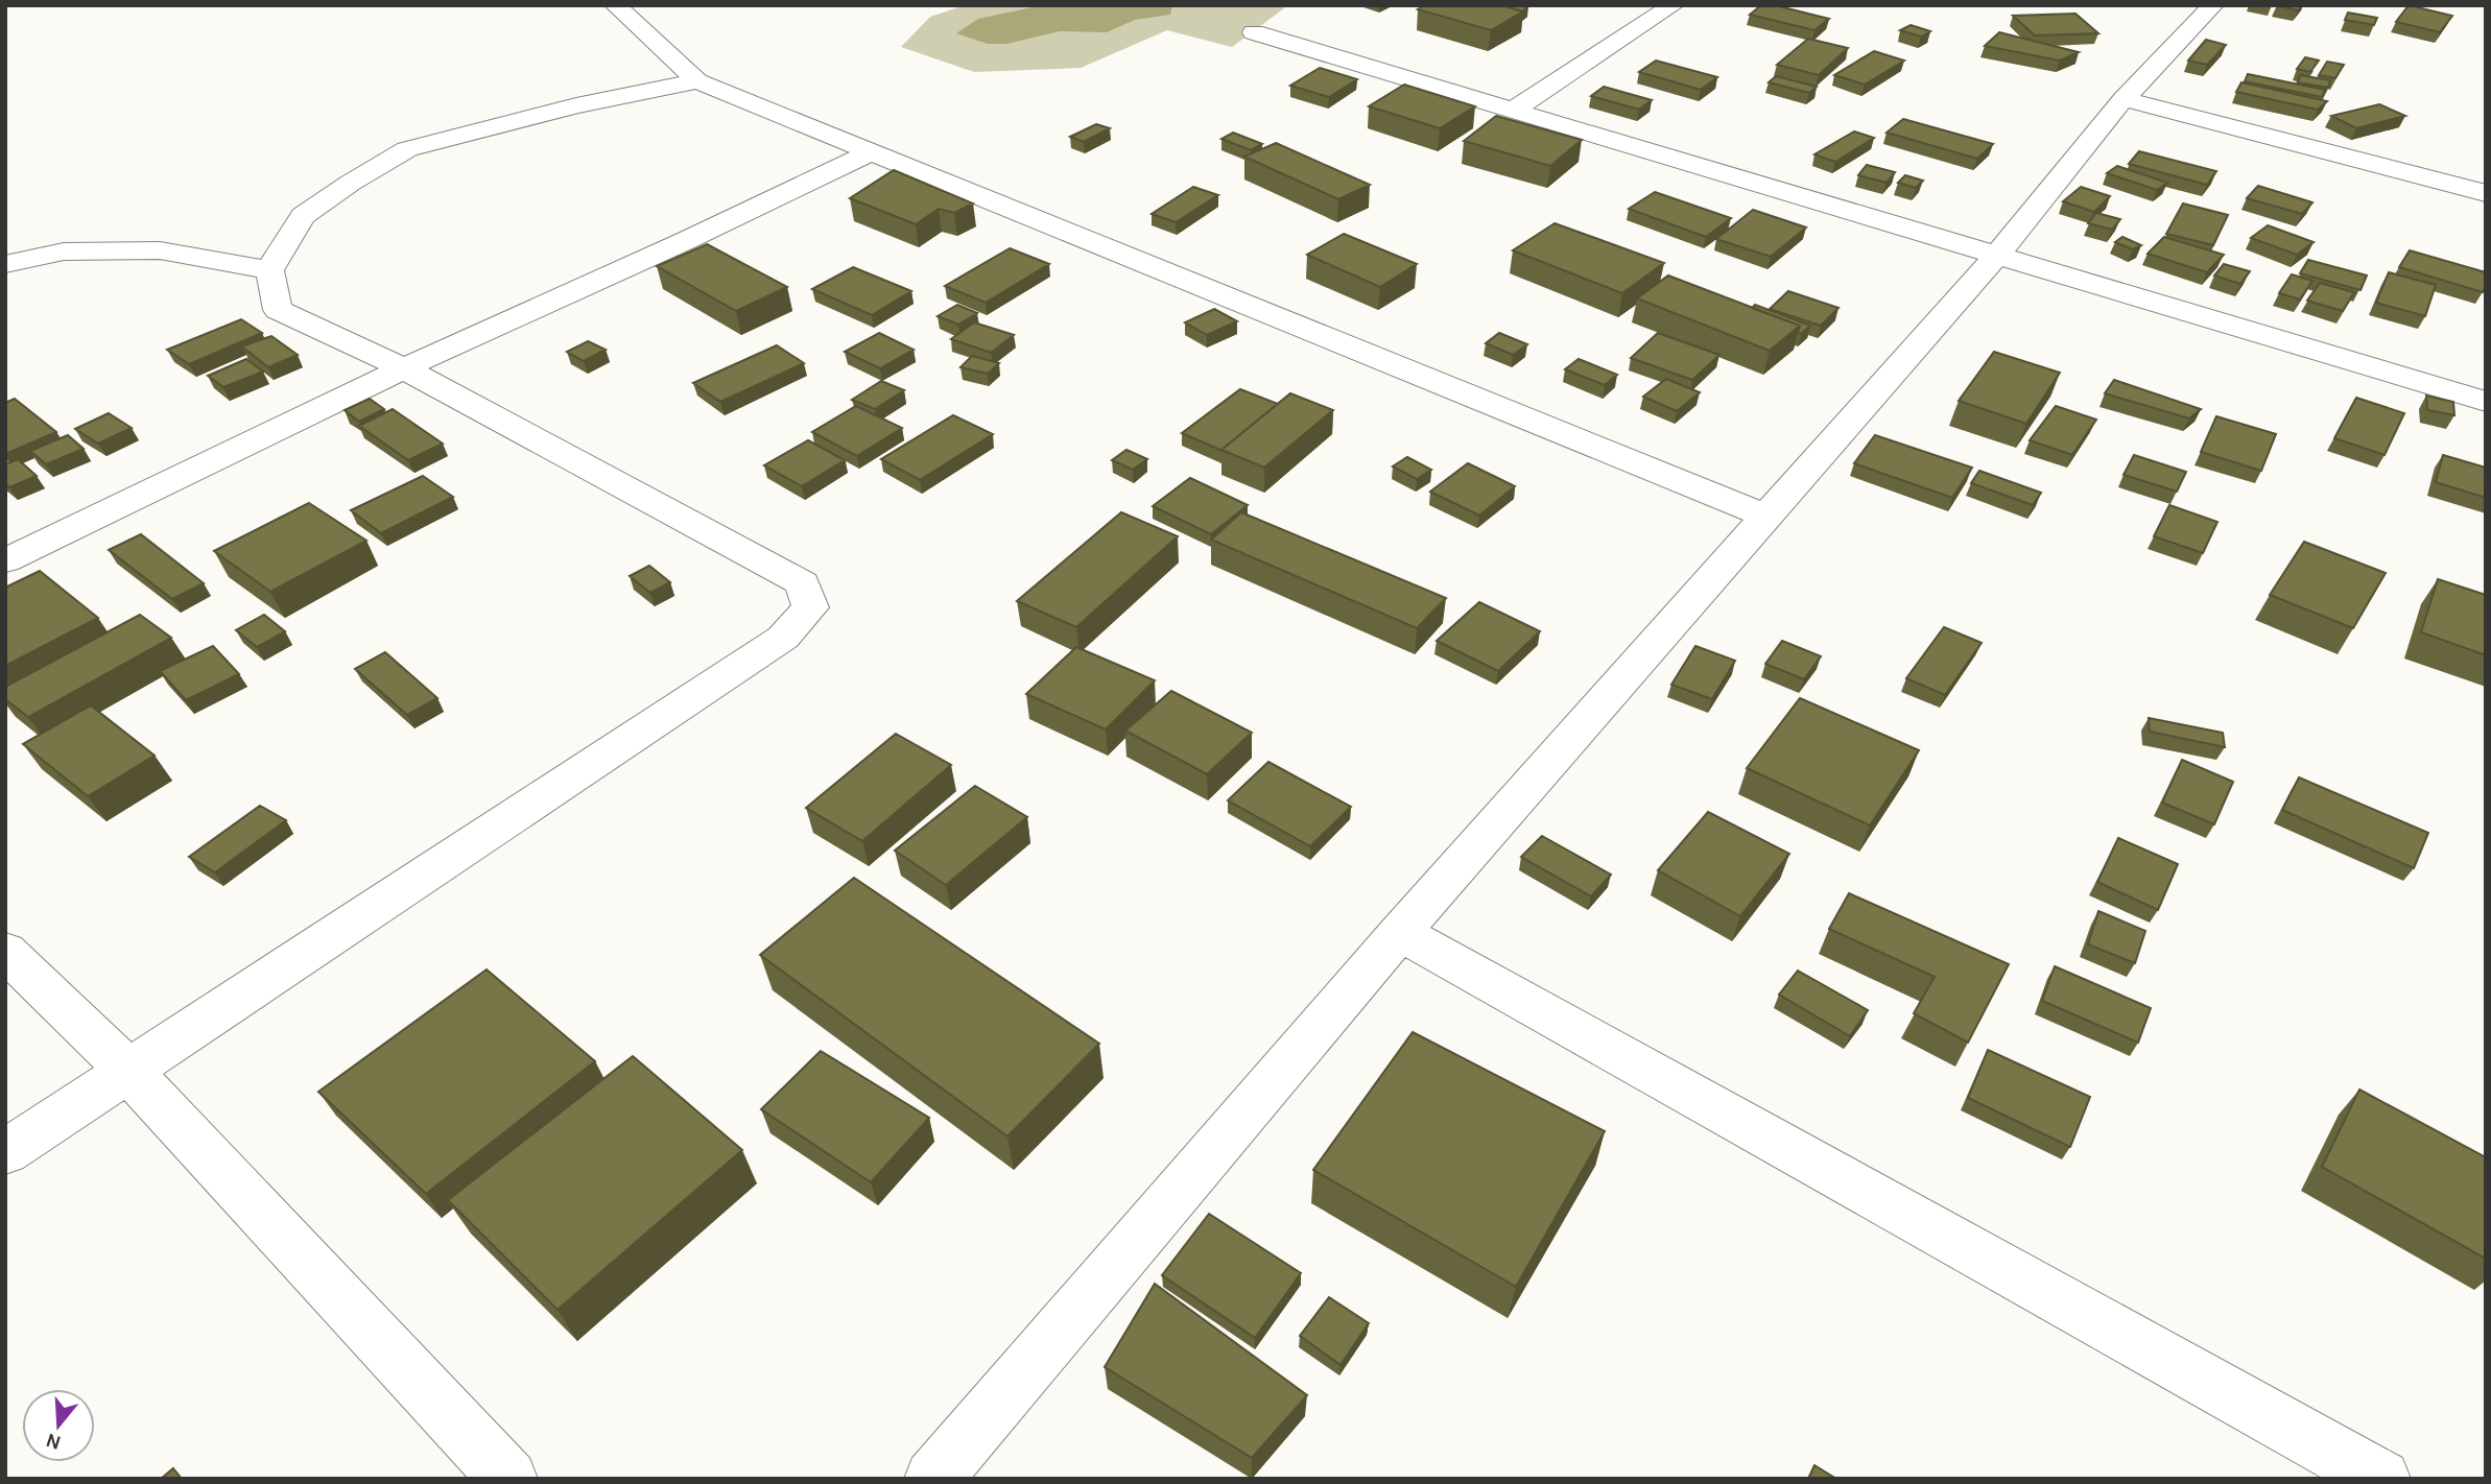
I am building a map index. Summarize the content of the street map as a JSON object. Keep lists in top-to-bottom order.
{
  "north": "bottom"
}
